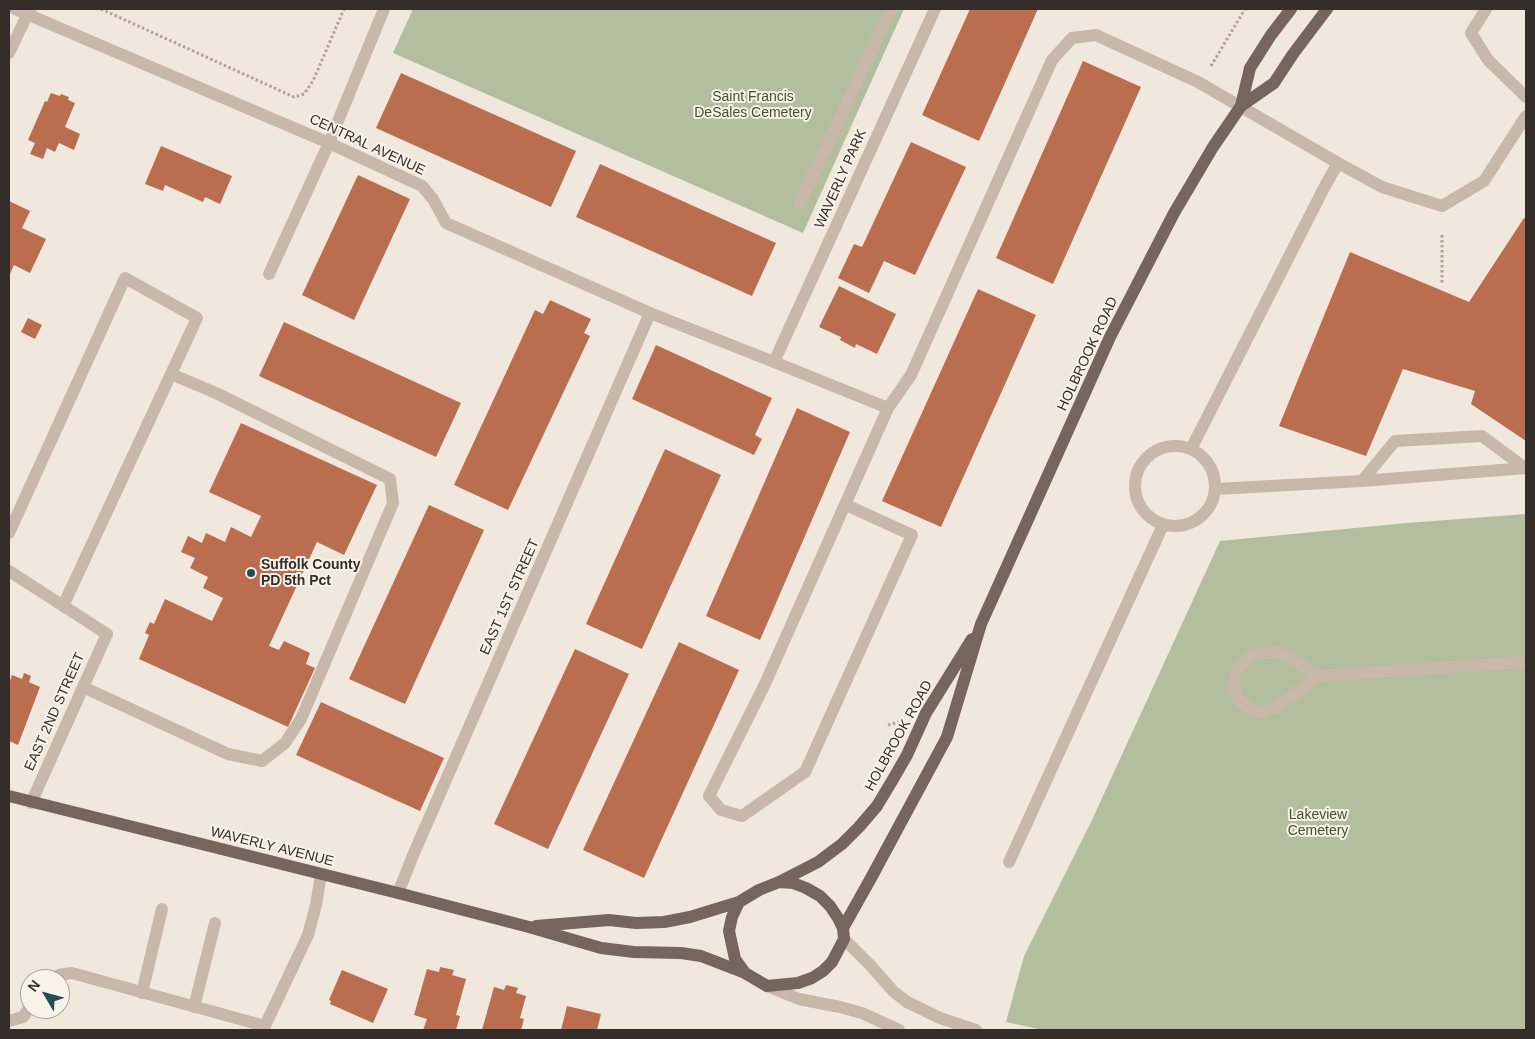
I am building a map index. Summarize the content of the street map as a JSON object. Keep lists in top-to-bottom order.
{
  "streets": {
    "main road": ["HOLBROOK ROAD", "WAVERLY AVENUE"],
    "street": [
      "CENTRAL AVENUE",
      "WAVERLY PARK",
      "EAST 1ST STREET",
      "EAST 2ND STREET"
    ]
  },
  "crossings": [
    ["CENTRAL AVENUE", "WAVERLY PARK"],
    ["CENTRAL AVENUE", "EAST 1ST STREET"],
    ["HOLBROOK ROAD", "WAVERLY AVENUE"],
    ["EAST 1ST STREET", "WAVERLY AVENUE"],
    ["EAST 2ND STREET", "WAVERLY AVENUE"]
  ],
  "parks": ["Saint Francis DeSales Cemetery", "Lakeview Cemetery"],
  "places": ["Suffolk County PD 5th Pct"],
  "north": "top left"
}
